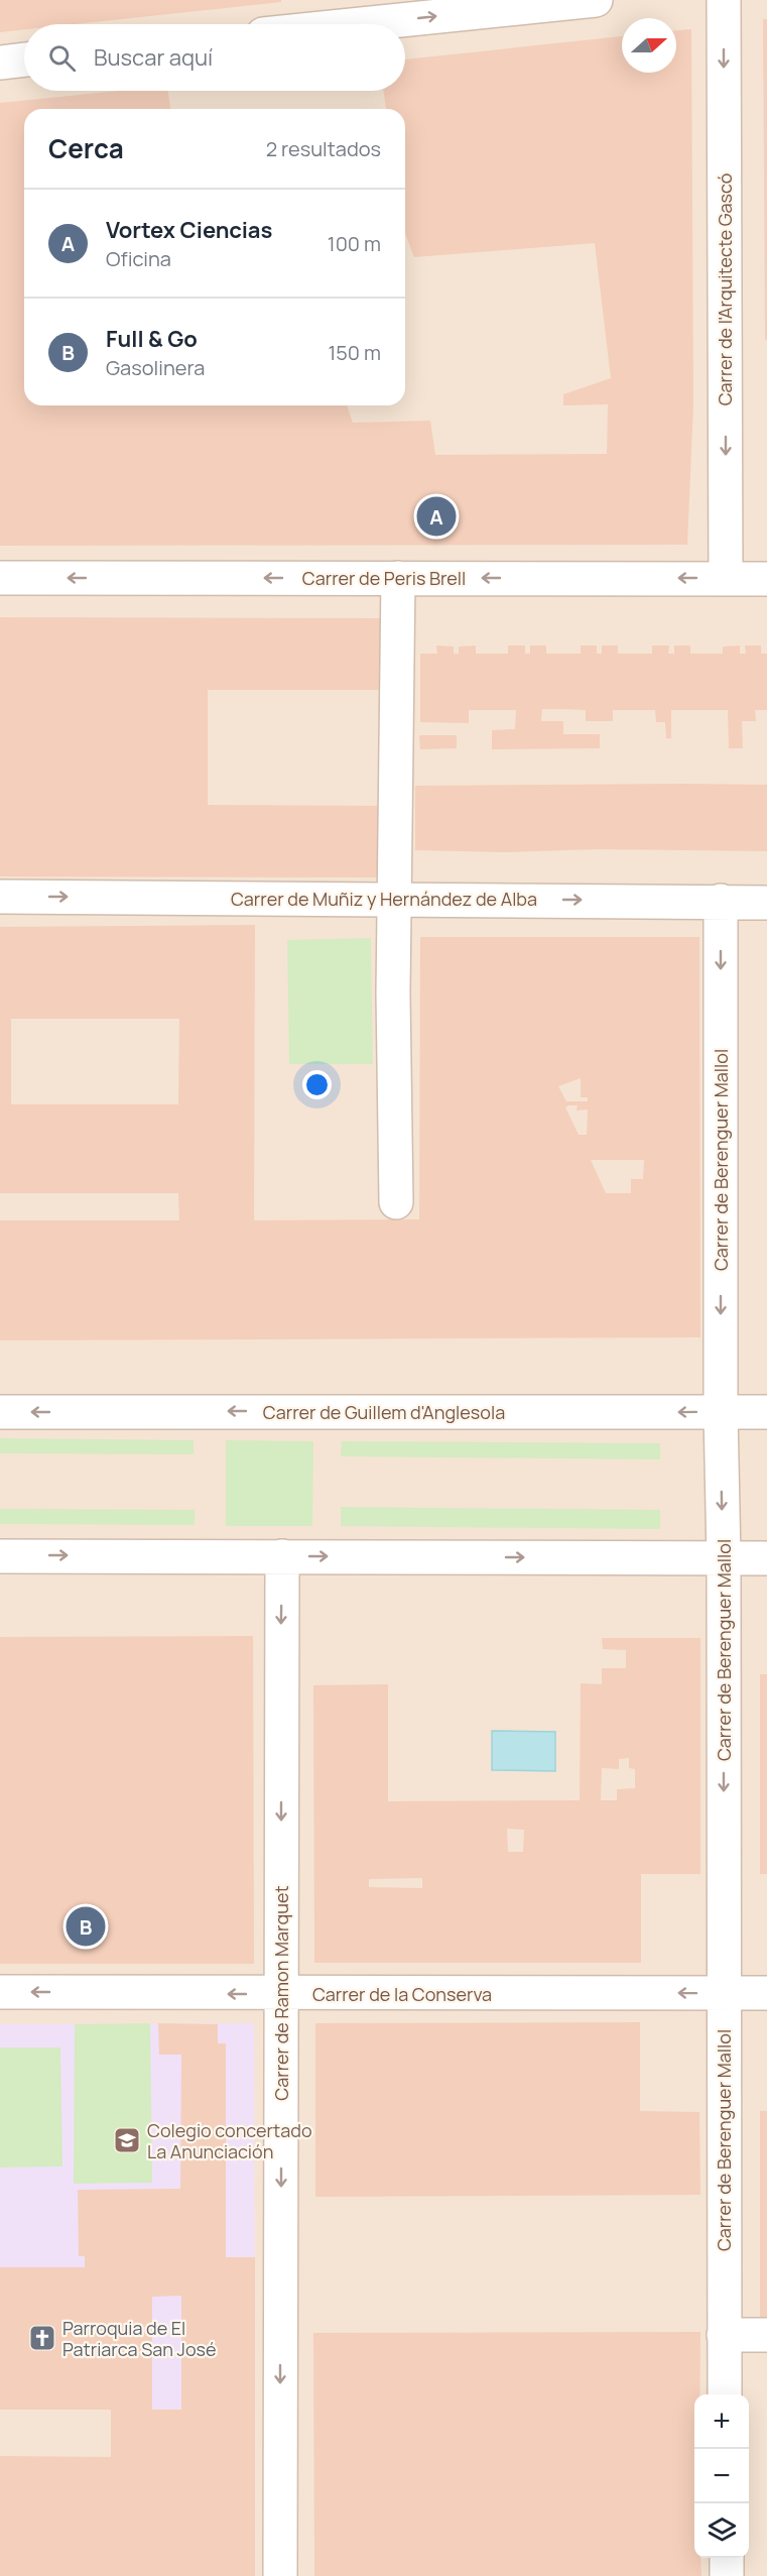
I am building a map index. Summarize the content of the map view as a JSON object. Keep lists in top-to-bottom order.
{
  "streets": {
    "street": [
      "Carrer de l'Arquitecte Gascó",
      "Carrer de Peris Brell",
      "Carrer de Muñiz y Hernández de Alba",
      "Carrer de Berenguer Mallol",
      "Carrer de Guillem d'Anglesola",
      "Carrer de Ramon Marquet",
      "Carrer de la Conserva"
    ]
  },
  "crossings": [
    ["Carrer de l'Arquitecte Gascó", "Carrer de Peris Brell"],
    ["Carrer de Muñiz y Hernández de Alba", "Carrer de Berenguer Mallol"],
    ["Carrer de Berenguer Mallol", "Carrer de Guillem d'Anglesola"],
    ["Carrer de Berenguer Mallol", "Carrer de la Conserva"],
    ["Carrer de Ramon Marquet", "Carrer de la Conserva"]
  ],
  "one_way": [
    "Carrer de l'Arquitecte Gascó",
    "Carrer de Peris Brell",
    "Carrer de Muñiz y Hernández de Alba",
    "Carrer de Berenguer Mallol",
    "Carrer de Ramon Marquet",
    "Carrer de la Conserva"
  ],
  "places": {
    "school or university": ["Colegio concertado La Anunciación"],
    "church": ["Parroquia de El Patriarca San José"]
  },
  "north": "right",
  "page": {
    "search": "Buscar aquí",
    "heading": ["Cerca", "2 resultados"],
    "list": [
      {
        "mark": "A",
        "name": "Vortex Ciencias",
        "note": "Oficina",
        "value": "100 m"
      },
      {
        "mark": "B",
        "name": "Full & Go",
        "note": "Gasolinera",
        "value": "150 m"
      }
    ],
    "pins": ["A", "B"],
    "map_buttons": ["+", "−"]
  }
}
